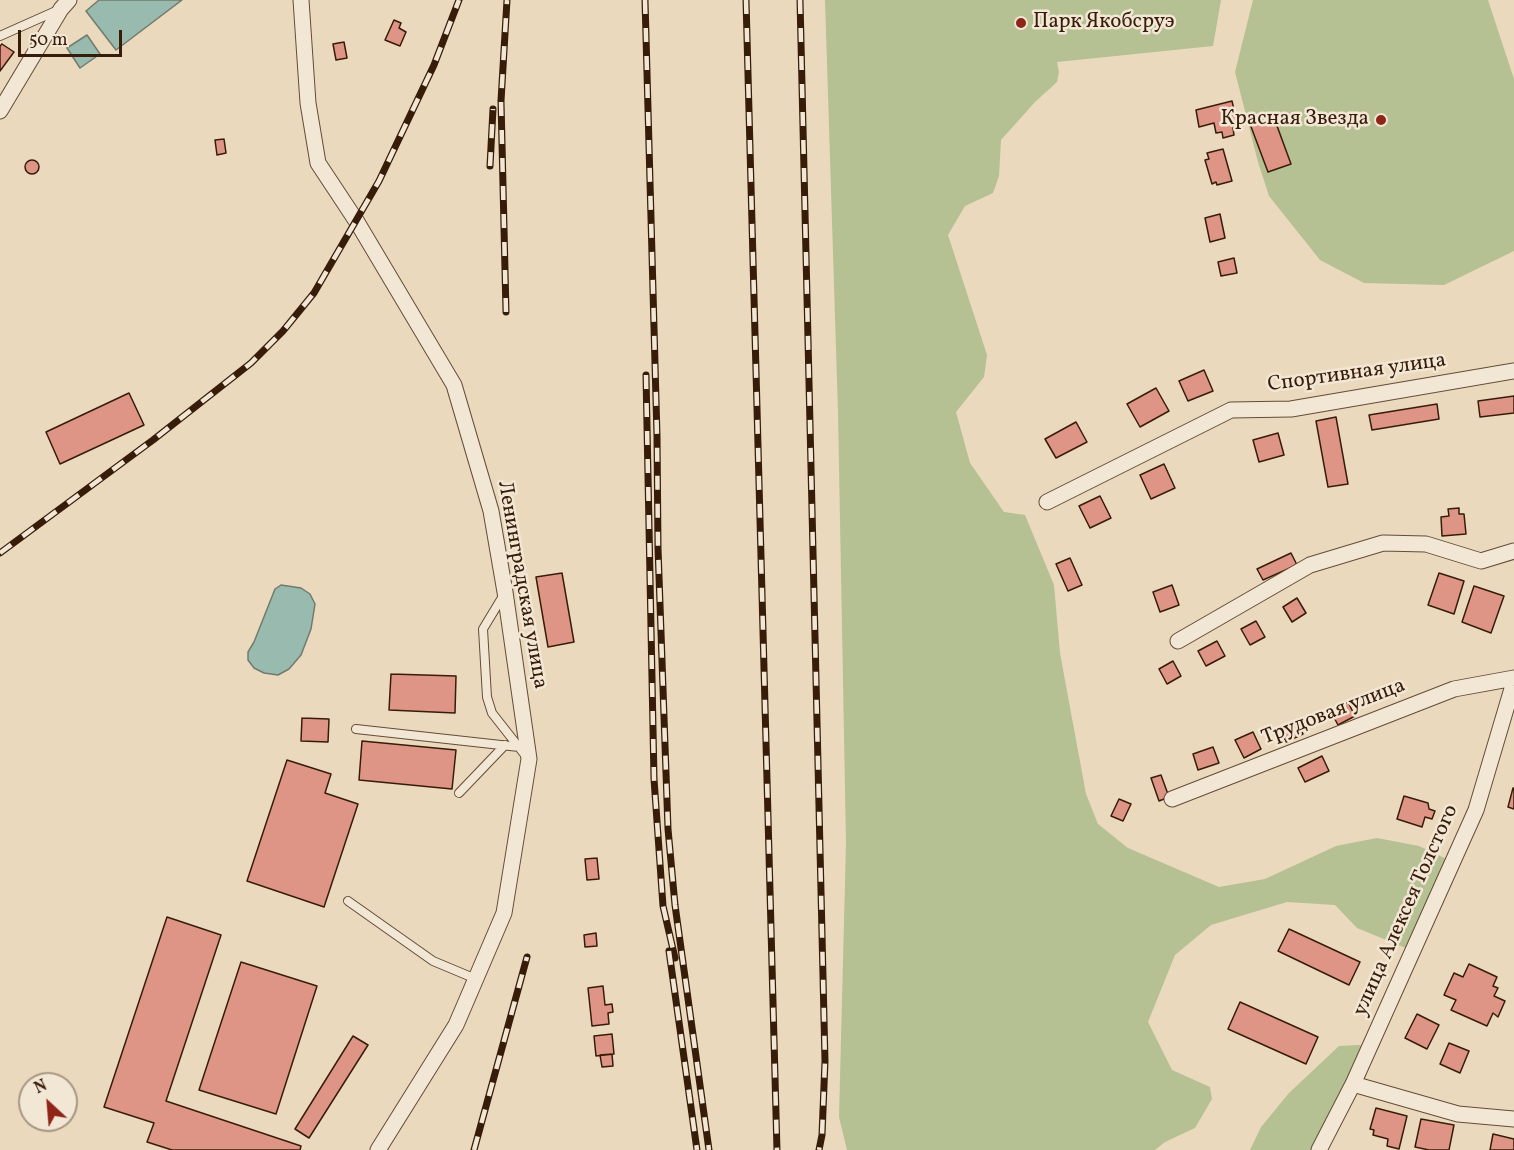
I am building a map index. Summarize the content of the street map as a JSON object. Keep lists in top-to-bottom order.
{
  "streets": {
    "street": [
      "Спортивная улица",
      "Ленинградская улица",
      "Трудовая улица",
      "улица Алексея Толстого"
    ]
  },
  "crossings": [
    ["Трудовая улица", "улица Алексея Толстого"]
  ],
  "places": ["Парк Якобсруэ", "Красная Звезда"],
  "scale_bar": "50 m",
  "north": "top left"
}
